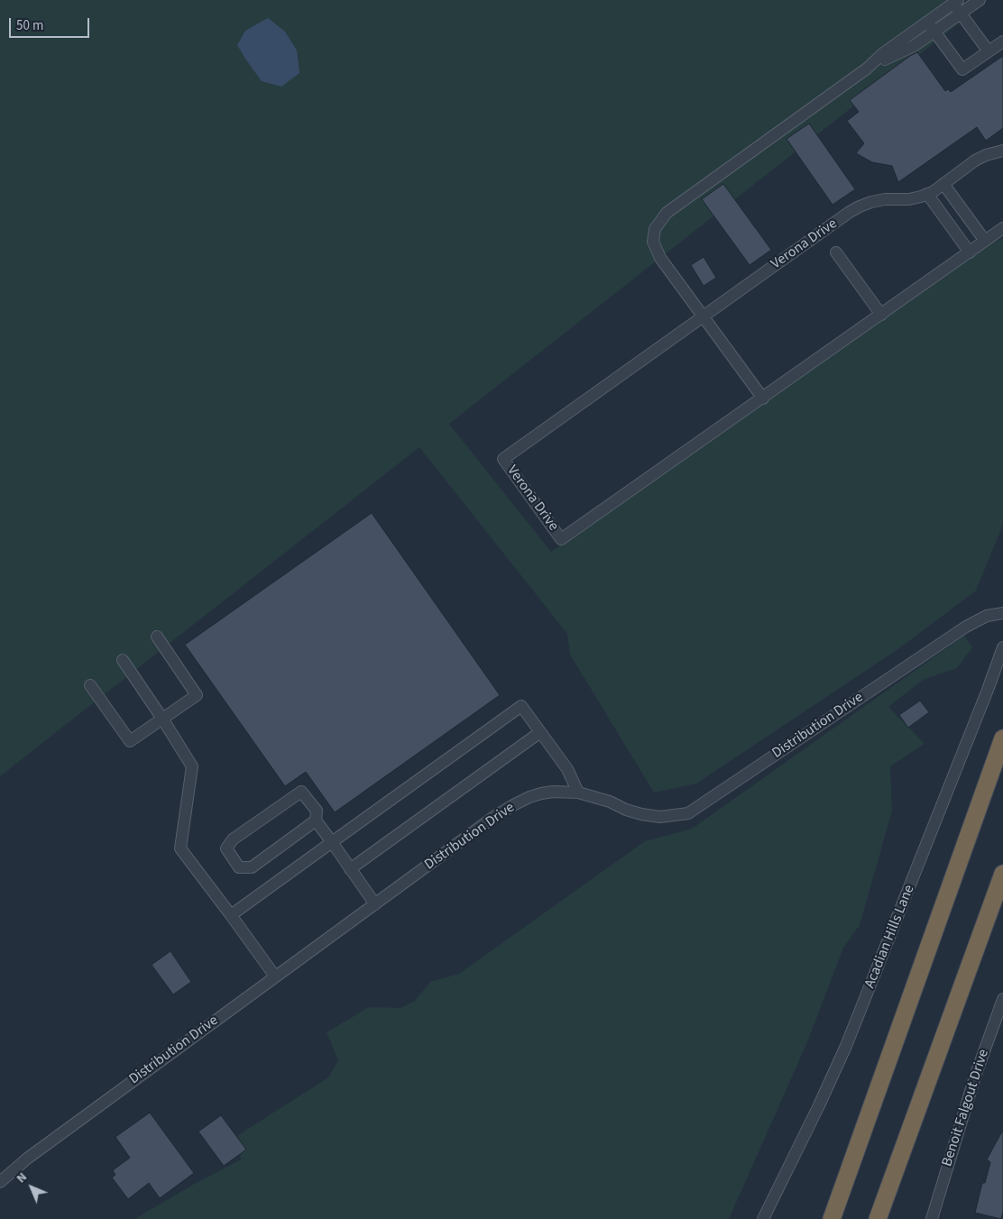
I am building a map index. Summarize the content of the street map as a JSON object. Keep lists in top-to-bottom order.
{
  "streets": {
    "street": [
      "Verona Drive",
      "Distribution Drive",
      "Acadian Hills Lane",
      "Benoit Falgout Drive"
    ]
  },
  "scale_bar": "50 m",
  "north": "top left"
}
